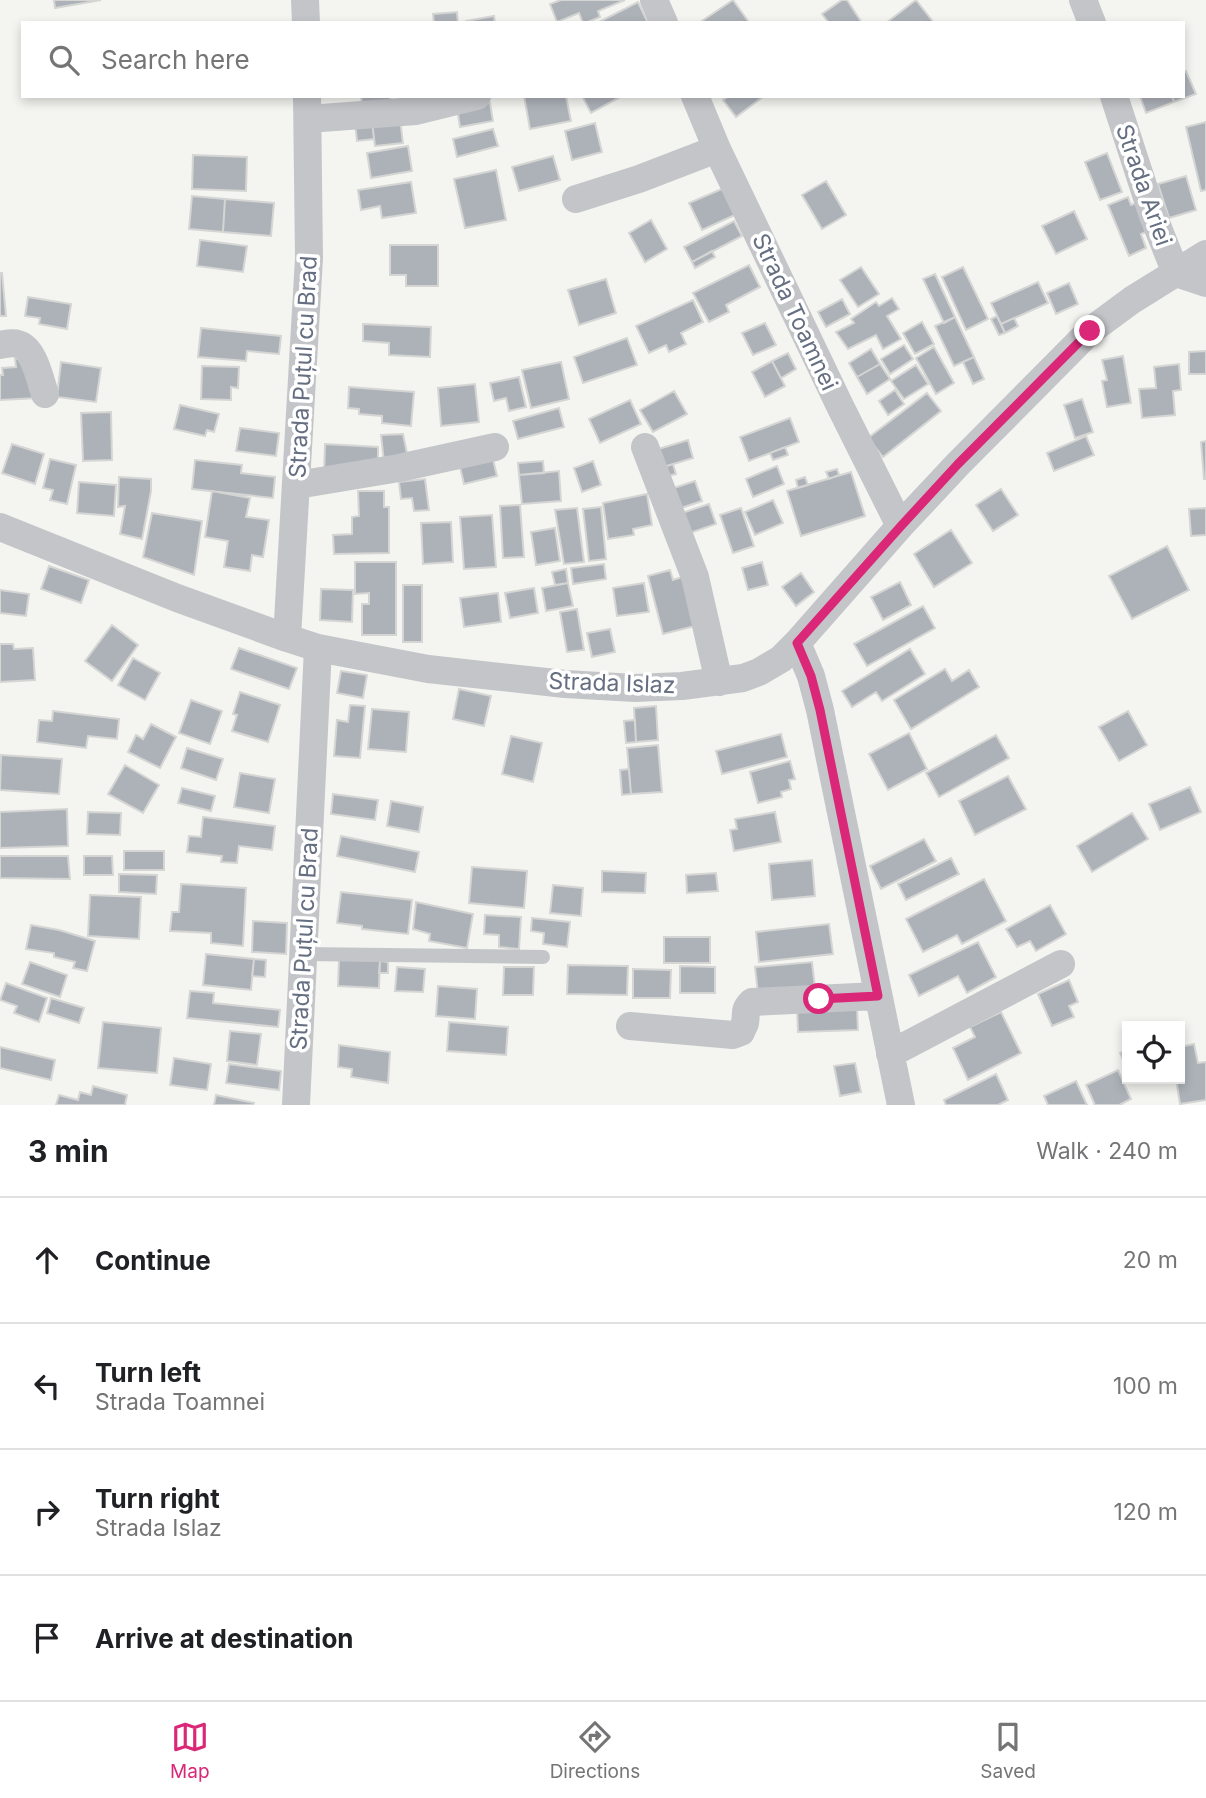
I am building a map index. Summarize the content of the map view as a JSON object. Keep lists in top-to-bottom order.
{
  "streets": {
    "street": [
      "Strada Ariei",
      "Strada Toamnei",
      "Strada Puțul cu Brad",
      "Strada Islaz"
    ]
  },
  "crossings": [
    ["Strada Ariei", "Strada Islaz"],
    ["Strada Toamnei", "Strada Islaz"],
    ["Strada Puțul cu Brad", "Strada Islaz"]
  ],
  "page": {
    "search": "Search here",
    "heading": ["3 min", "Walk · 240 m"],
    "list": [
      ["Continue", "20 m"],
      ["Turn left", "Strada Toamnei", "100 m"],
      ["Turn right", "Strada Islaz", "120 m"],
      "Arrive at destination"
    ],
    "nav": ["Map", "Directions", "Saved"]
  }
}
